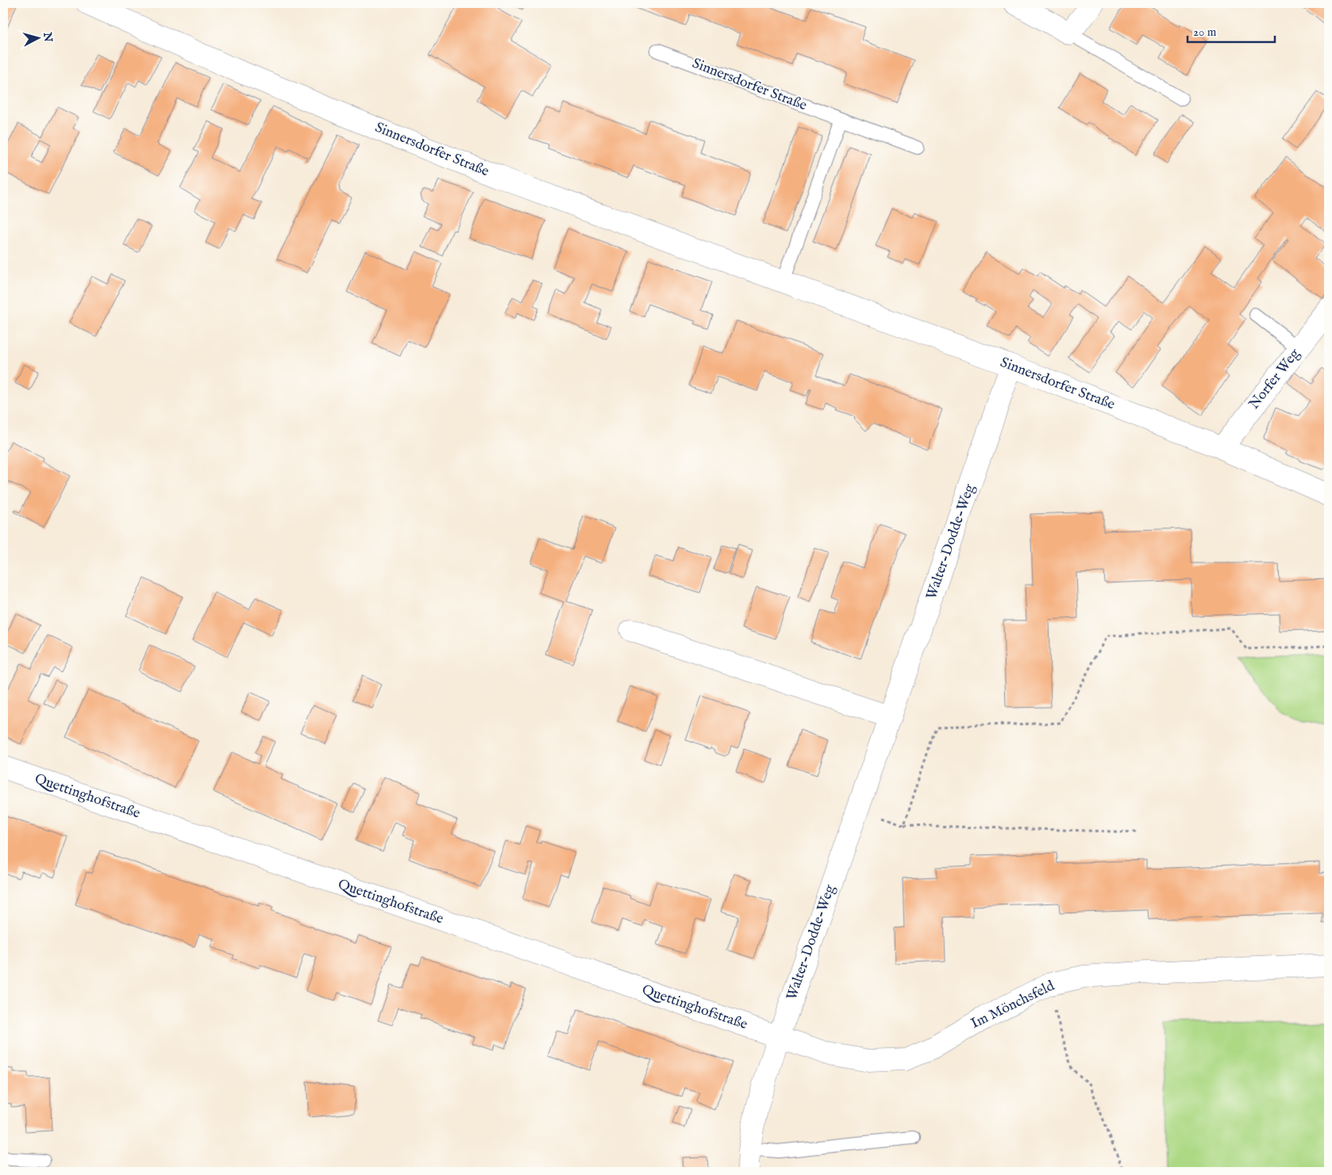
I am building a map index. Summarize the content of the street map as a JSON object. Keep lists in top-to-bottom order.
{
  "streets": {
    "street": [
      "Sinnersdorfer Straße",
      "Norfer Weg",
      "Walter-Dodde-Weg",
      "Quettinghofstraße",
      "Im Mönchsfeld"
    ]
  },
  "crossings": [
    ["Sinnersdorfer Straße", "Norfer Weg"],
    ["Sinnersdorfer Straße", "Walter-Dodde-Weg"],
    ["Walter-Dodde-Weg", "Quettinghofstraße"],
    ["Walter-Dodde-Weg", "Im Mönchsfeld"],
    ["Quettinghofstraße", "Im Mönchsfeld"]
  ],
  "scale_bar": "20 m",
  "north": "right"
}
